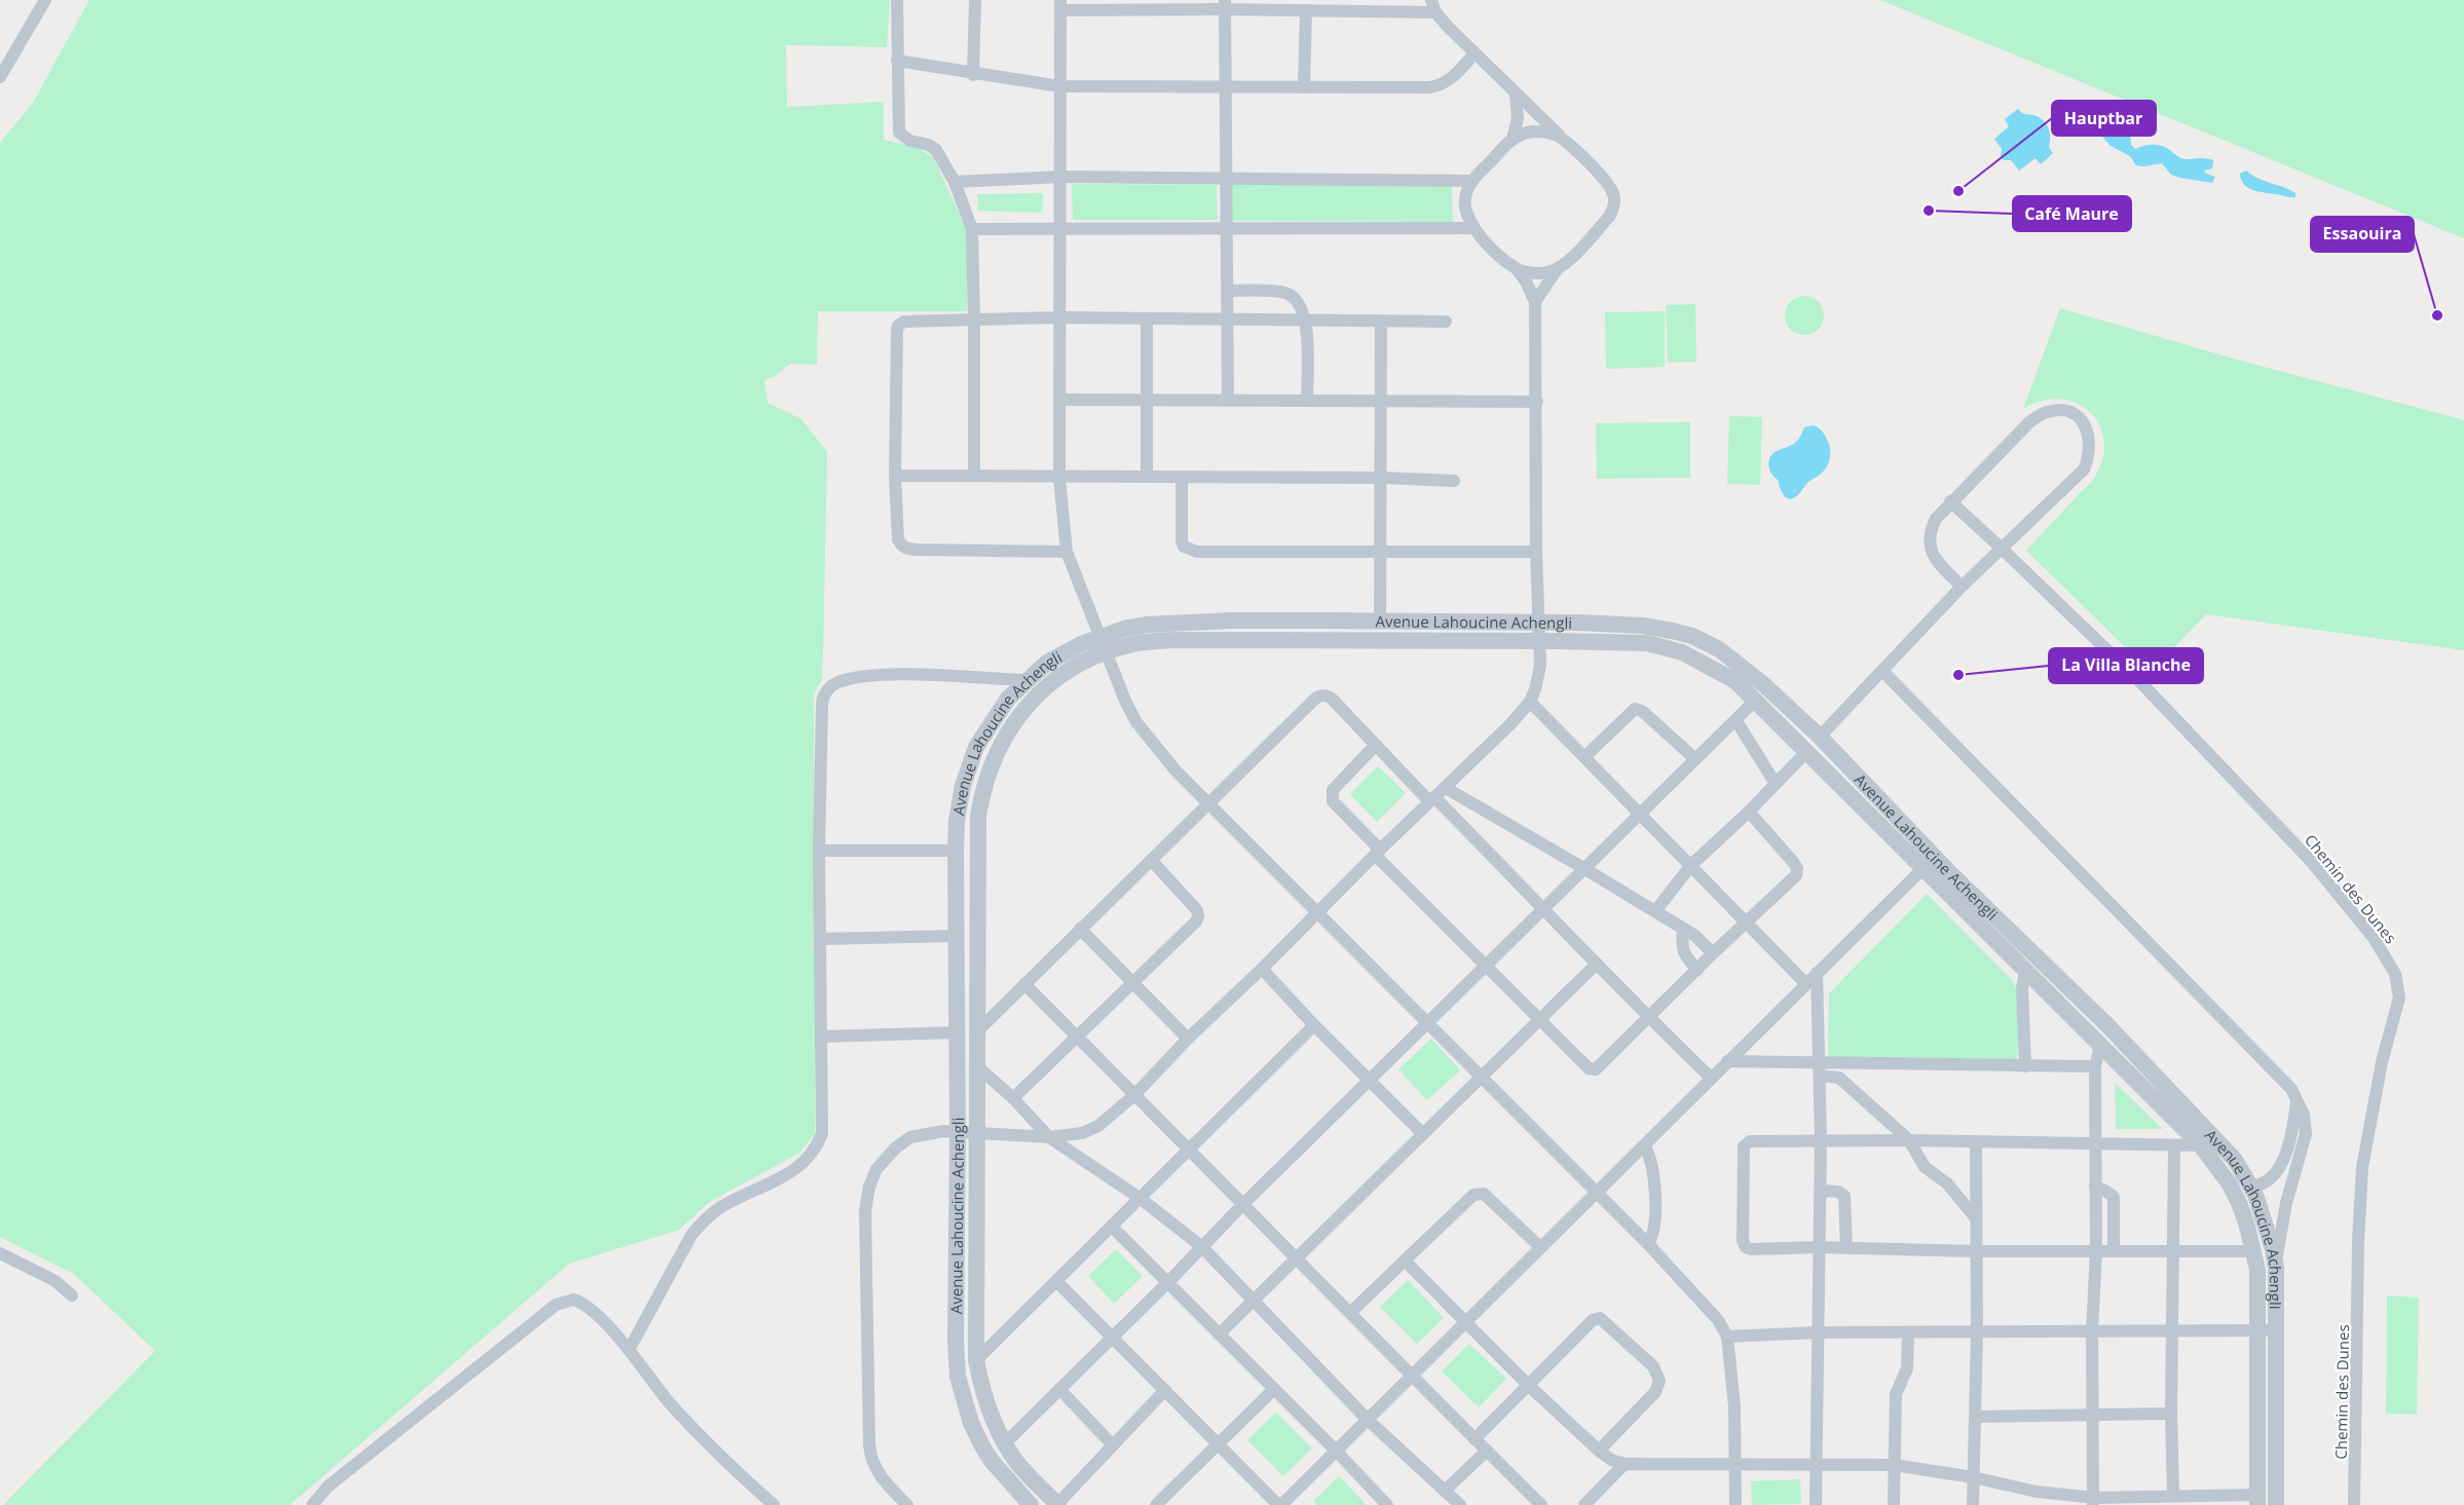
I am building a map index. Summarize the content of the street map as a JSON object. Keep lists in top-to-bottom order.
{
  "streets": {
    "street": ["Avenue Lahoucine Achengli", "Chemin des Dunes"]
  },
  "places": [
    "Hauptbar",
    "Café Maure",
    "Essaouira",
    "La Villa Blanche"
  ]
}
